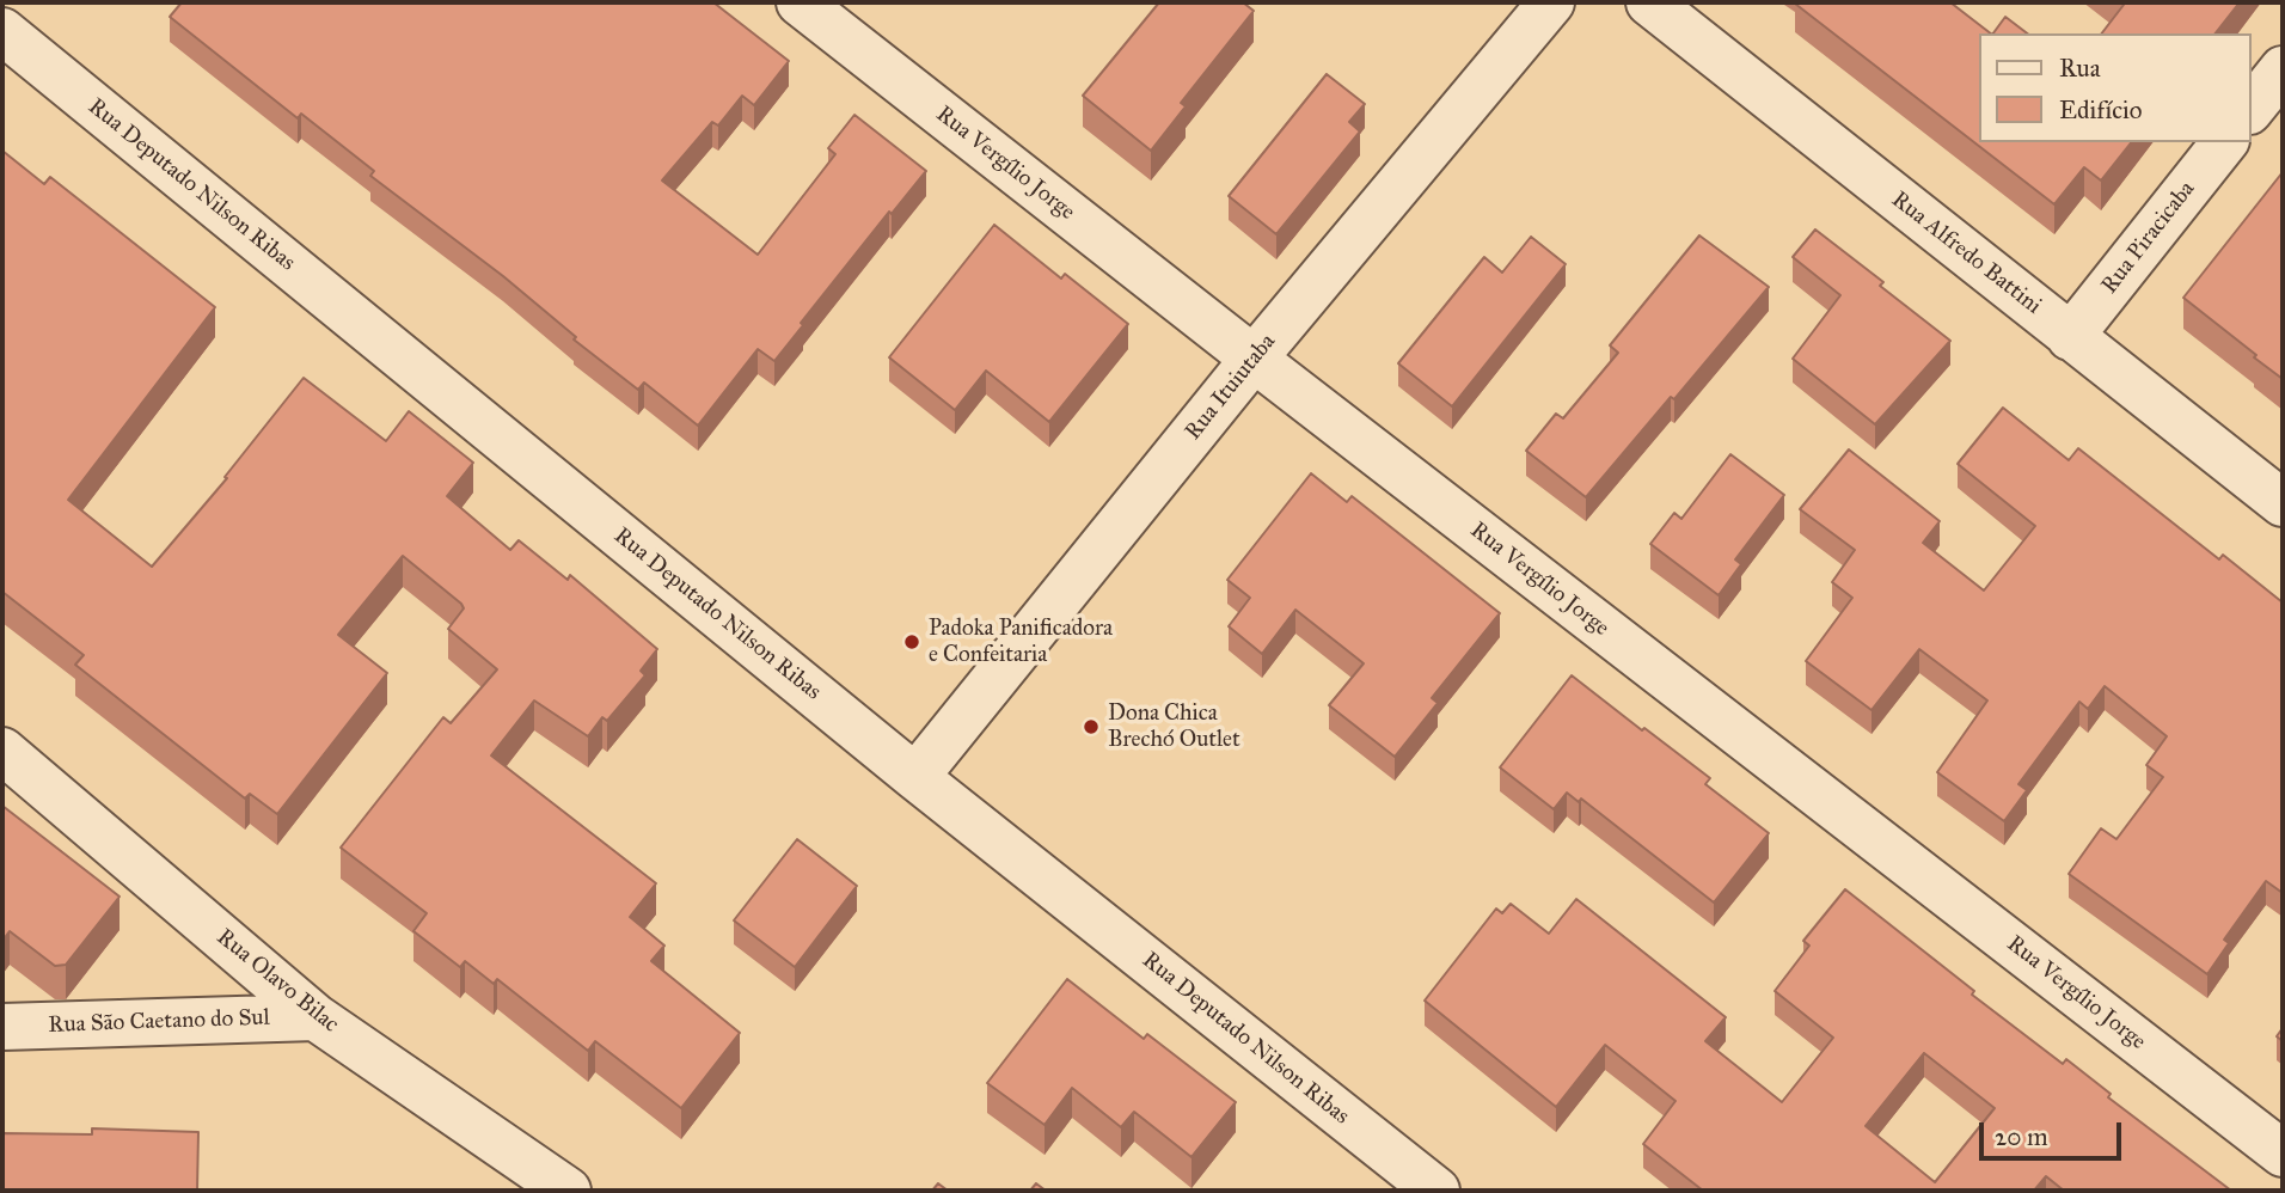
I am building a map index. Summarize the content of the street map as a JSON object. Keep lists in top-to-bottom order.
{
  "streets": {
    "street": [
      "Rua Vergílio Jorge",
      "Rua Deputado Nilson Ribas",
      "Rua Piracicaba",
      "Rua Alfredo Battini",
      "Rua Ituiutaba",
      "Rua Olavo Bilac",
      "Rua São Caetano do Sul"
    ]
  },
  "crossings": [
    ["Rua Vergílio Jorge", "Rua Ituiutaba"],
    ["Rua Deputado Nilson Ribas", "Rua Ituiutaba"],
    ["Rua Piracicaba", "Rua Alfredo Battini"],
    ["Rua Olavo Bilac", "Rua São Caetano do Sul"]
  ],
  "places": ["Padoka Panificadora e Confeitaria", "Dona Chica Brechó Outlet"],
  "legend": ["Rua", "Edifício"],
  "scale_bar": "20 m"
}
